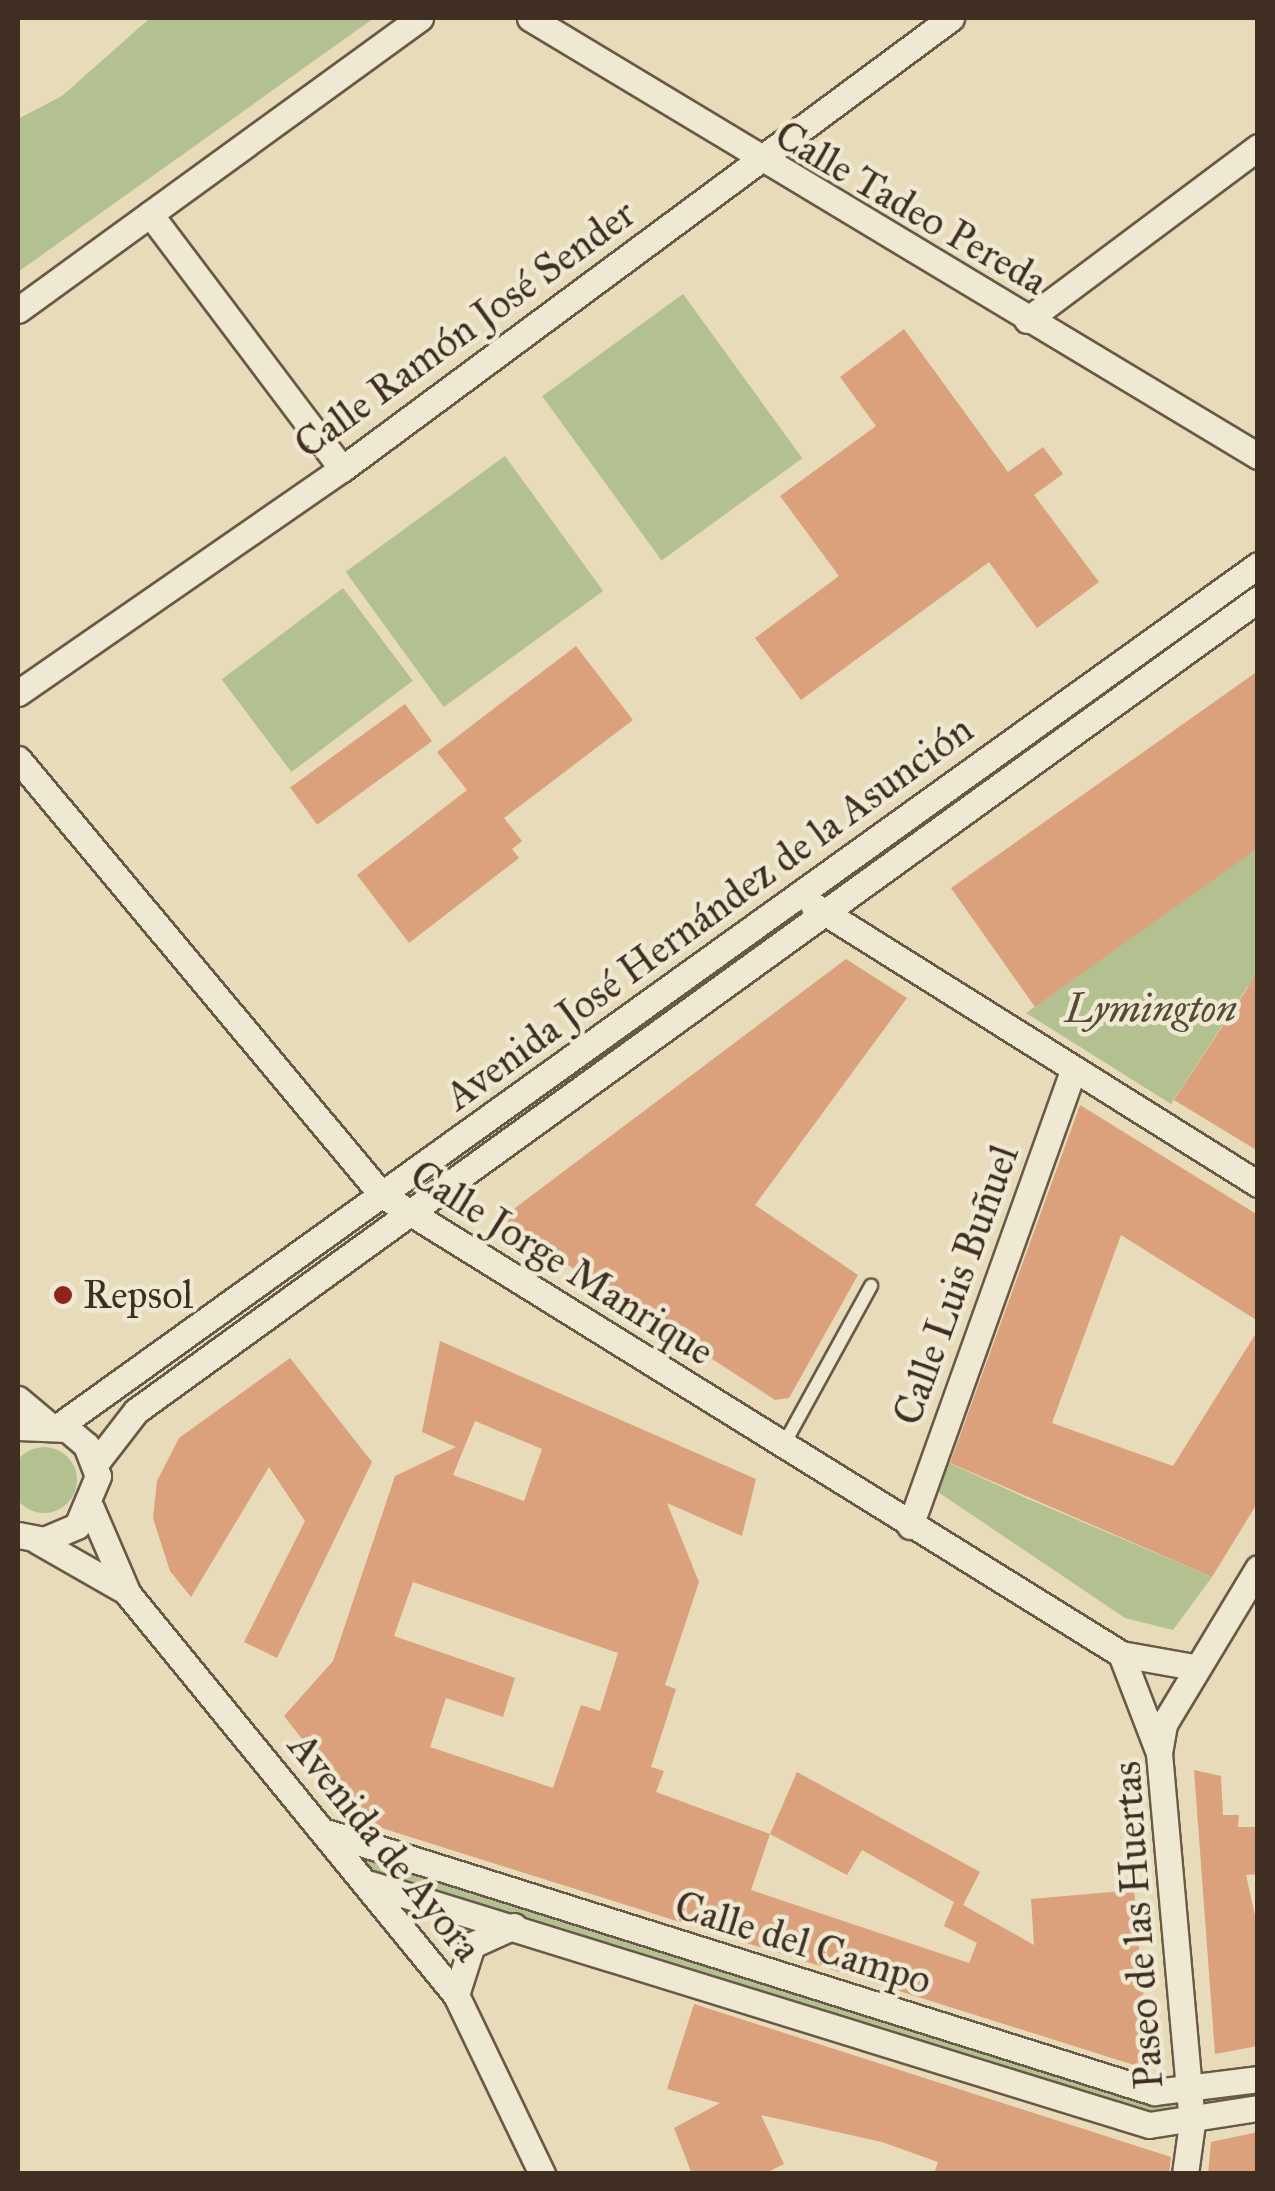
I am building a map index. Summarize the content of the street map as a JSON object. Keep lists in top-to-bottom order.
{
  "streets": {
    "street": [
      "Calle Tadeo Pereda",
      "Calle Ramón José Sender",
      "Avenida José Hernández de la Asunción",
      "Calle Jorge Manrique",
      "Calle Luis Buñuel",
      "Avenida de Ayora",
      "Paseo de las Huertas",
      "Calle del Campo"
    ]
  },
  "crossings": [
    ["Calle Tadeo Pereda", "Calle Ramón José Sender"],
    ["Avenida José Hernández de la Asunción", "Calle Jorge Manrique"],
    ["Calle Jorge Manrique", "Calle Luis Buñuel"],
    ["Calle Jorge Manrique", "Paseo de las Huertas"],
    ["Avenida de Ayora", "Calle del Campo"],
    ["Paseo de las Huertas", "Calle del Campo"]
  ],
  "parks": ["Lymington"],
  "places": ["Repsol"]
}
